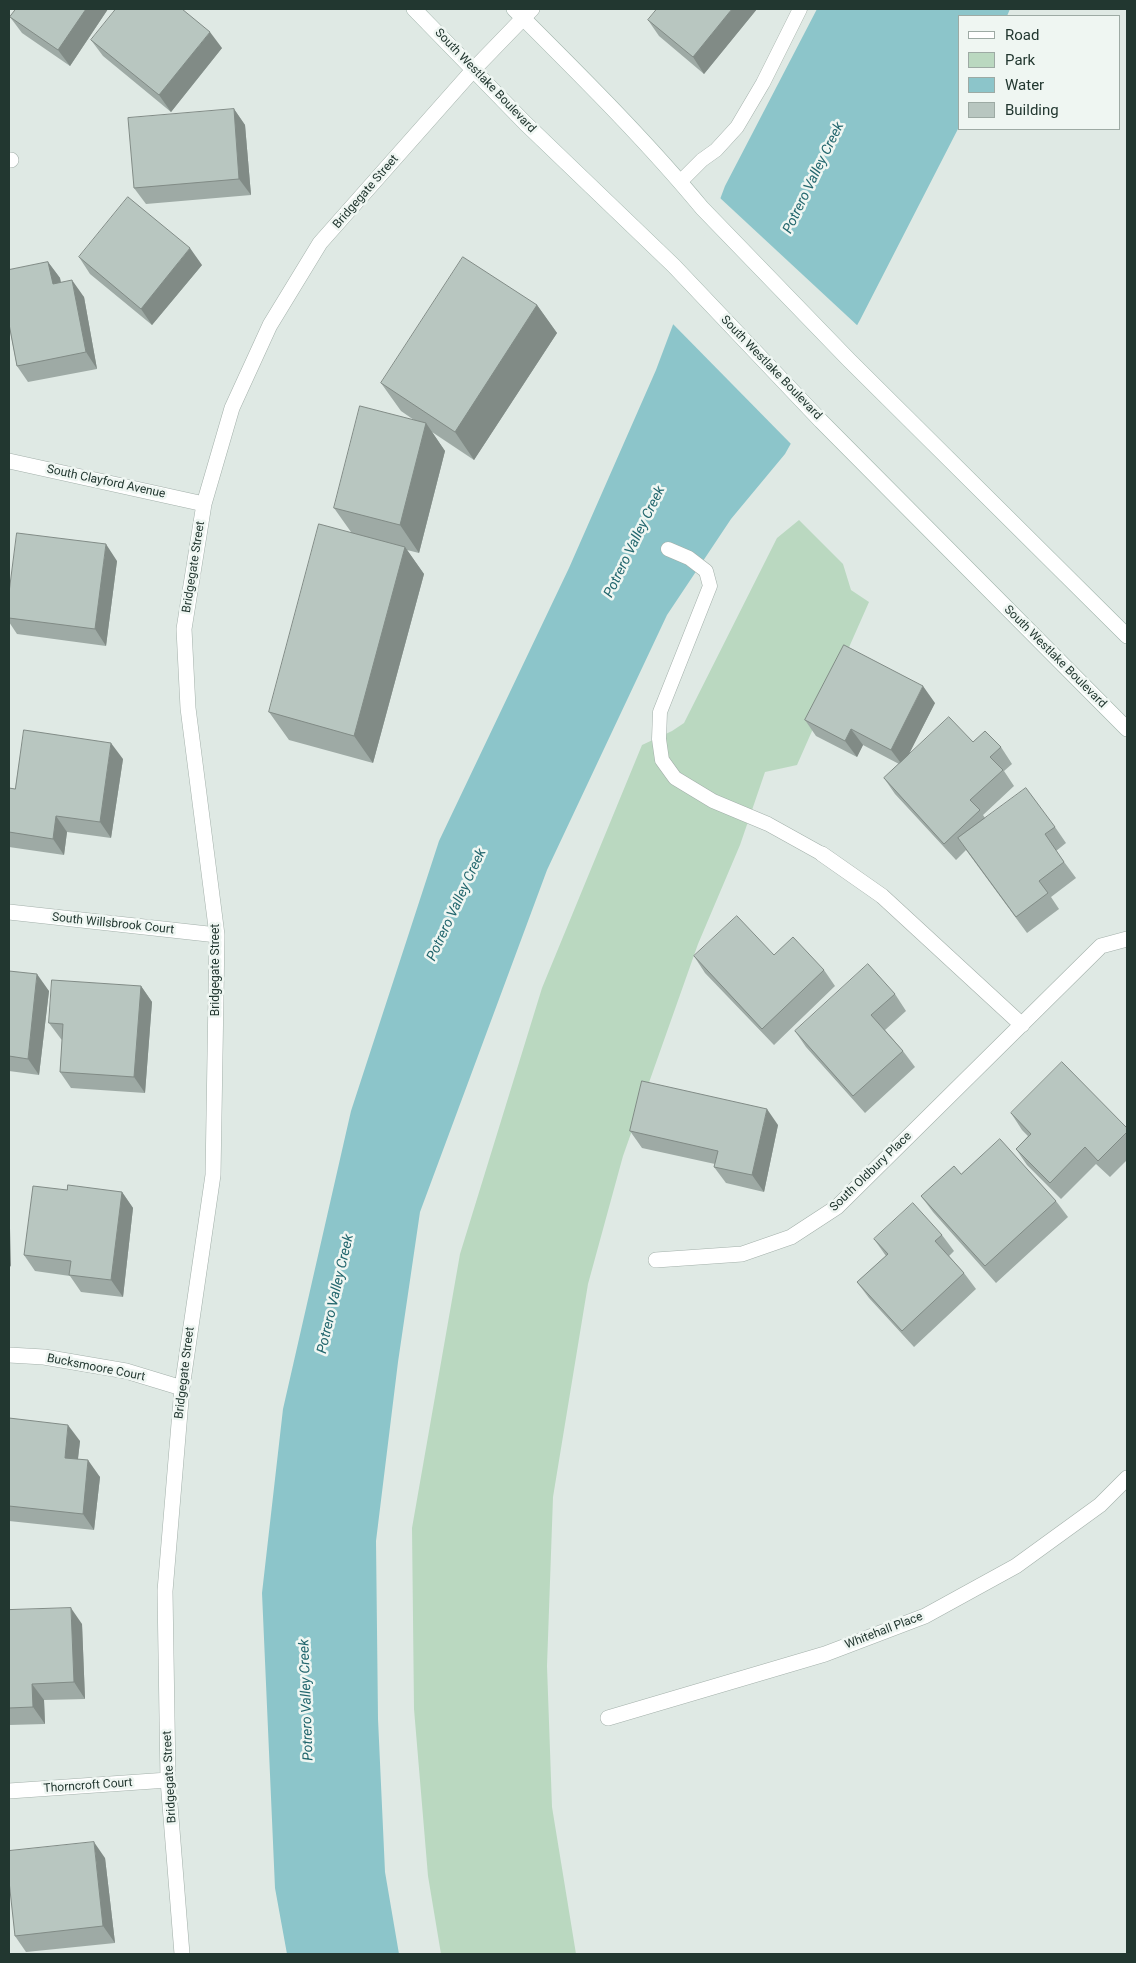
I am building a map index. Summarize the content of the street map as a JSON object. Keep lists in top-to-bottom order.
{
  "streets": {
    "street": [
      "South Westlake Boulevard",
      "Bridgegate Street",
      "South Clayford Avenue",
      "South Willsbrook Court",
      "South Oldbury Place",
      "Bucksmoore Court",
      "Whitehall Place",
      "Thorncroft Court"
    ]
  },
  "crossings": [
    ["South Westlake Boulevard", "Bridgegate Street"],
    ["Bridgegate Street", "South Clayford Avenue"],
    ["Bridgegate Street", "South Willsbrook Court"],
    ["Bridgegate Street", "Bucksmoore Court"],
    ["Bridgegate Street", "Thorncroft Court"]
  ],
  "water": ["Potrero Valley Creek"],
  "legend": [
    "Road",
    "Park",
    "Water",
    "Building"
  ]
}
